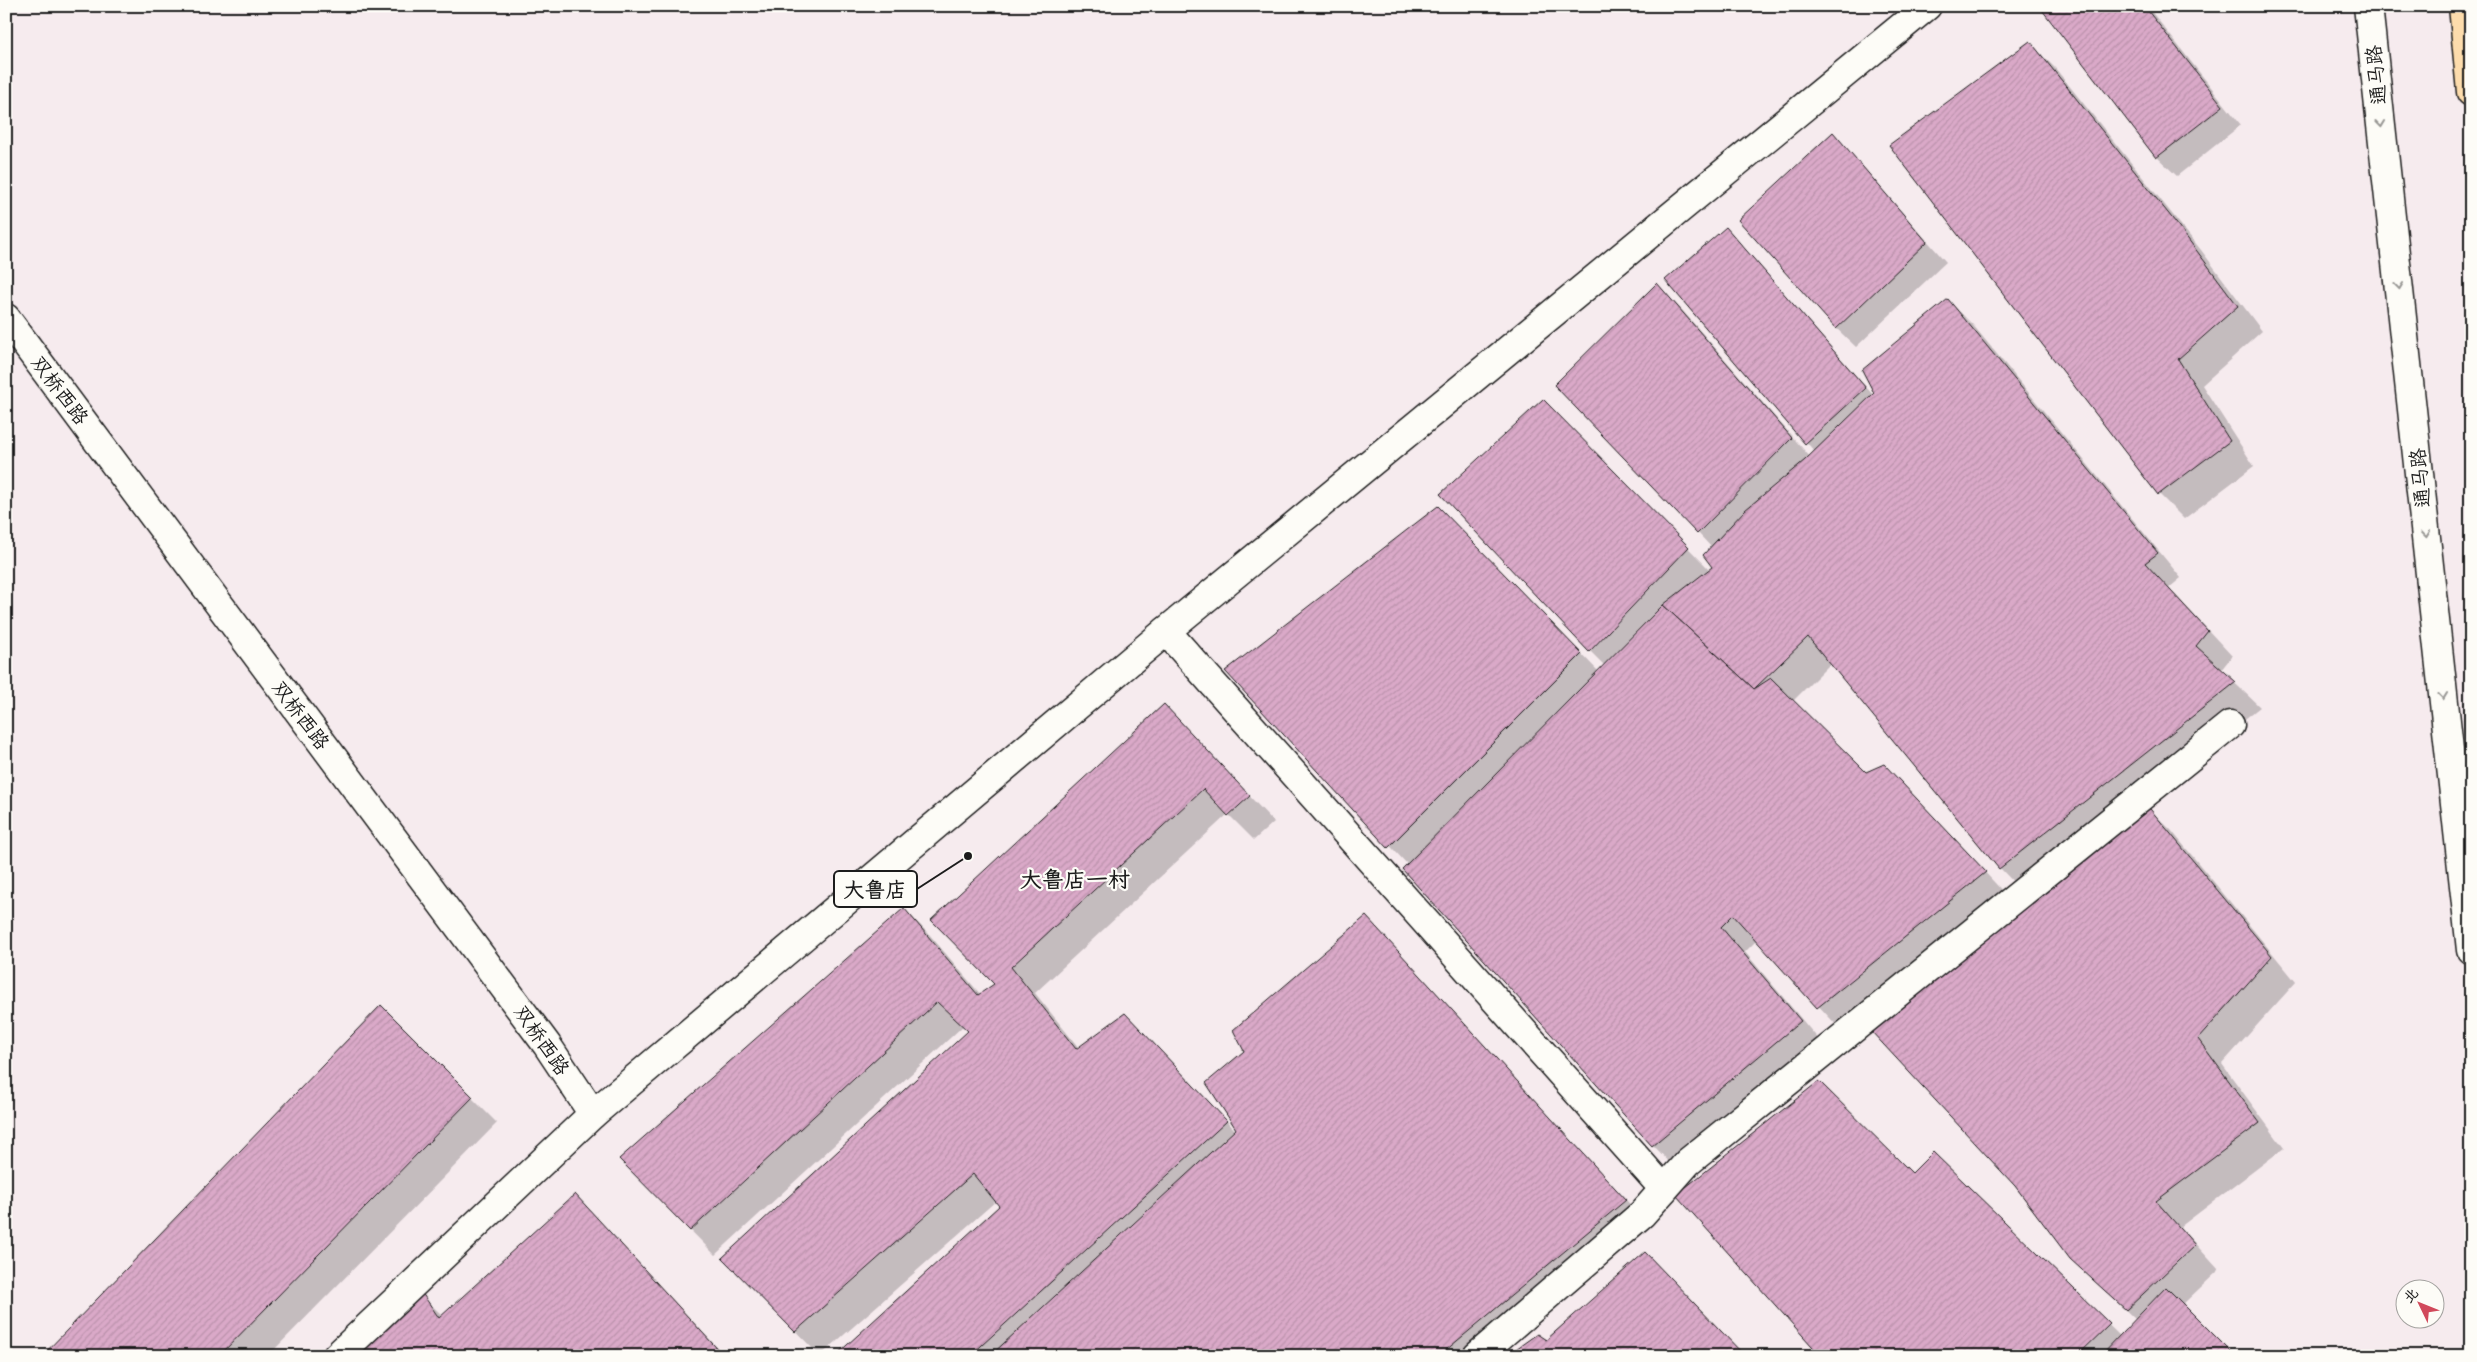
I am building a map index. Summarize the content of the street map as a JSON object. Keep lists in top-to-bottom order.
{
  "streets": {
    "street": ["通马路", "双桥西路"]
  },
  "one_way": ["通马路"],
  "districts": ["大鲁店一村"],
  "places": ["大鲁店"],
  "north": "top left"
}
